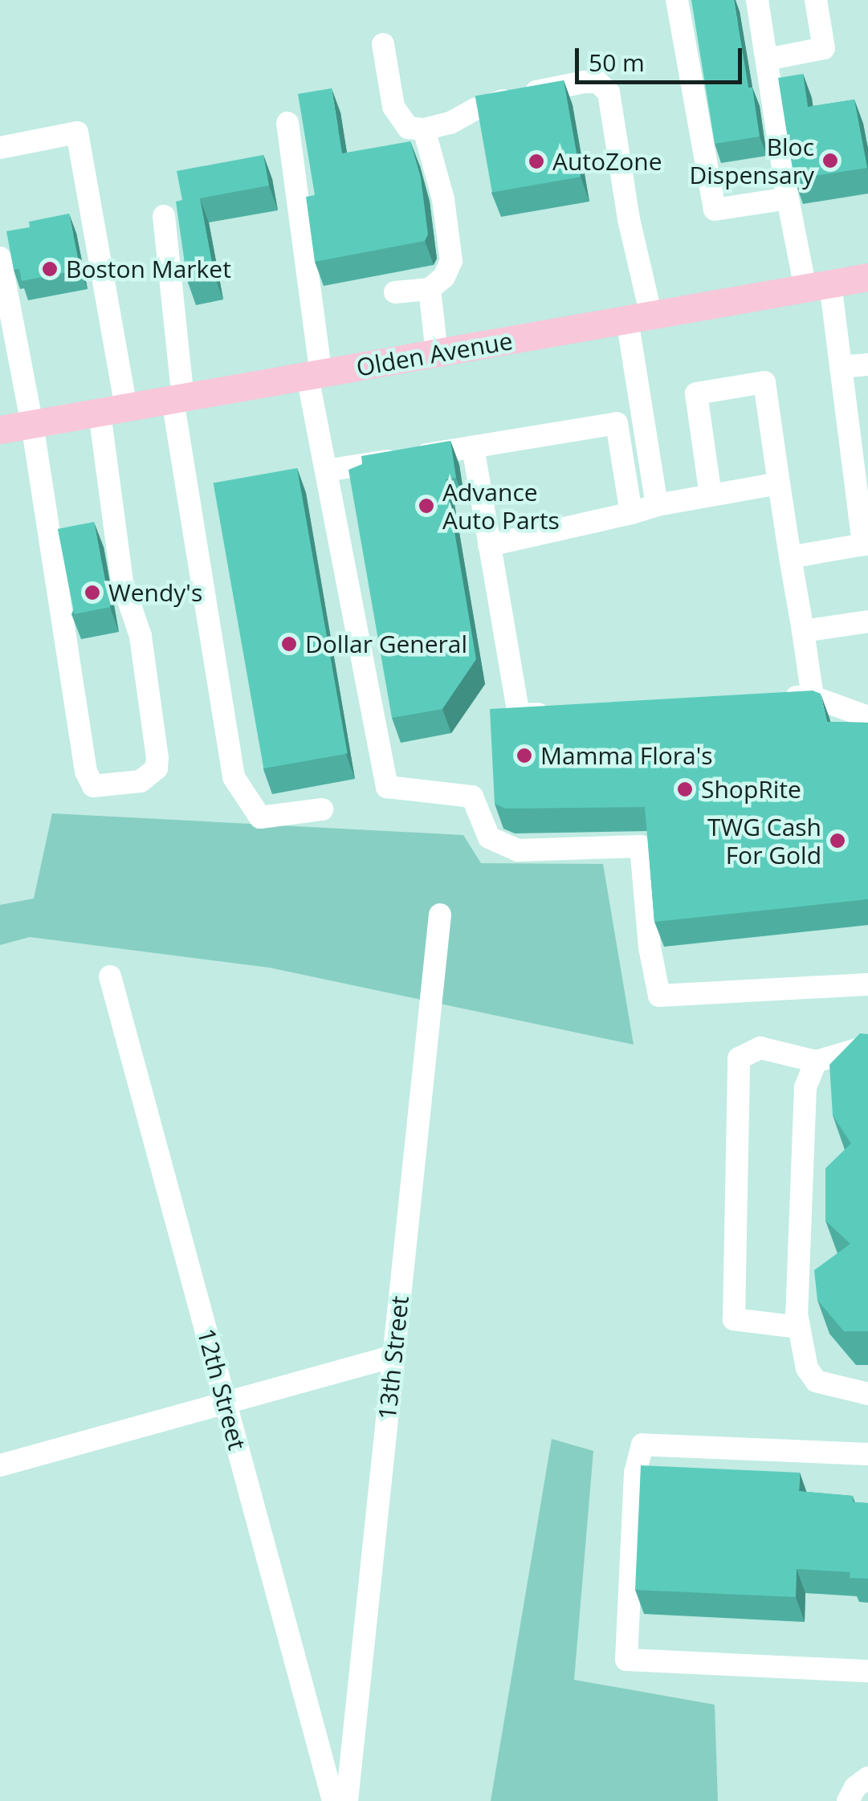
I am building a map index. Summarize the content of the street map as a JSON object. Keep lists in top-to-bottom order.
{
  "streets": {
    "main road": ["Olden Avenue"],
    "street": ["13th Street", "12th Street"]
  },
  "places": [
    "Bloc Dispensary",
    "AutoZone",
    "Boston Market",
    "Advance Auto Parts",
    "Wendy's",
    "Dollar General",
    "Mamma Flora's",
    "ShopRite",
    "TWG Cash For Gold"
  ],
  "scale_bar": "50 m"
}
